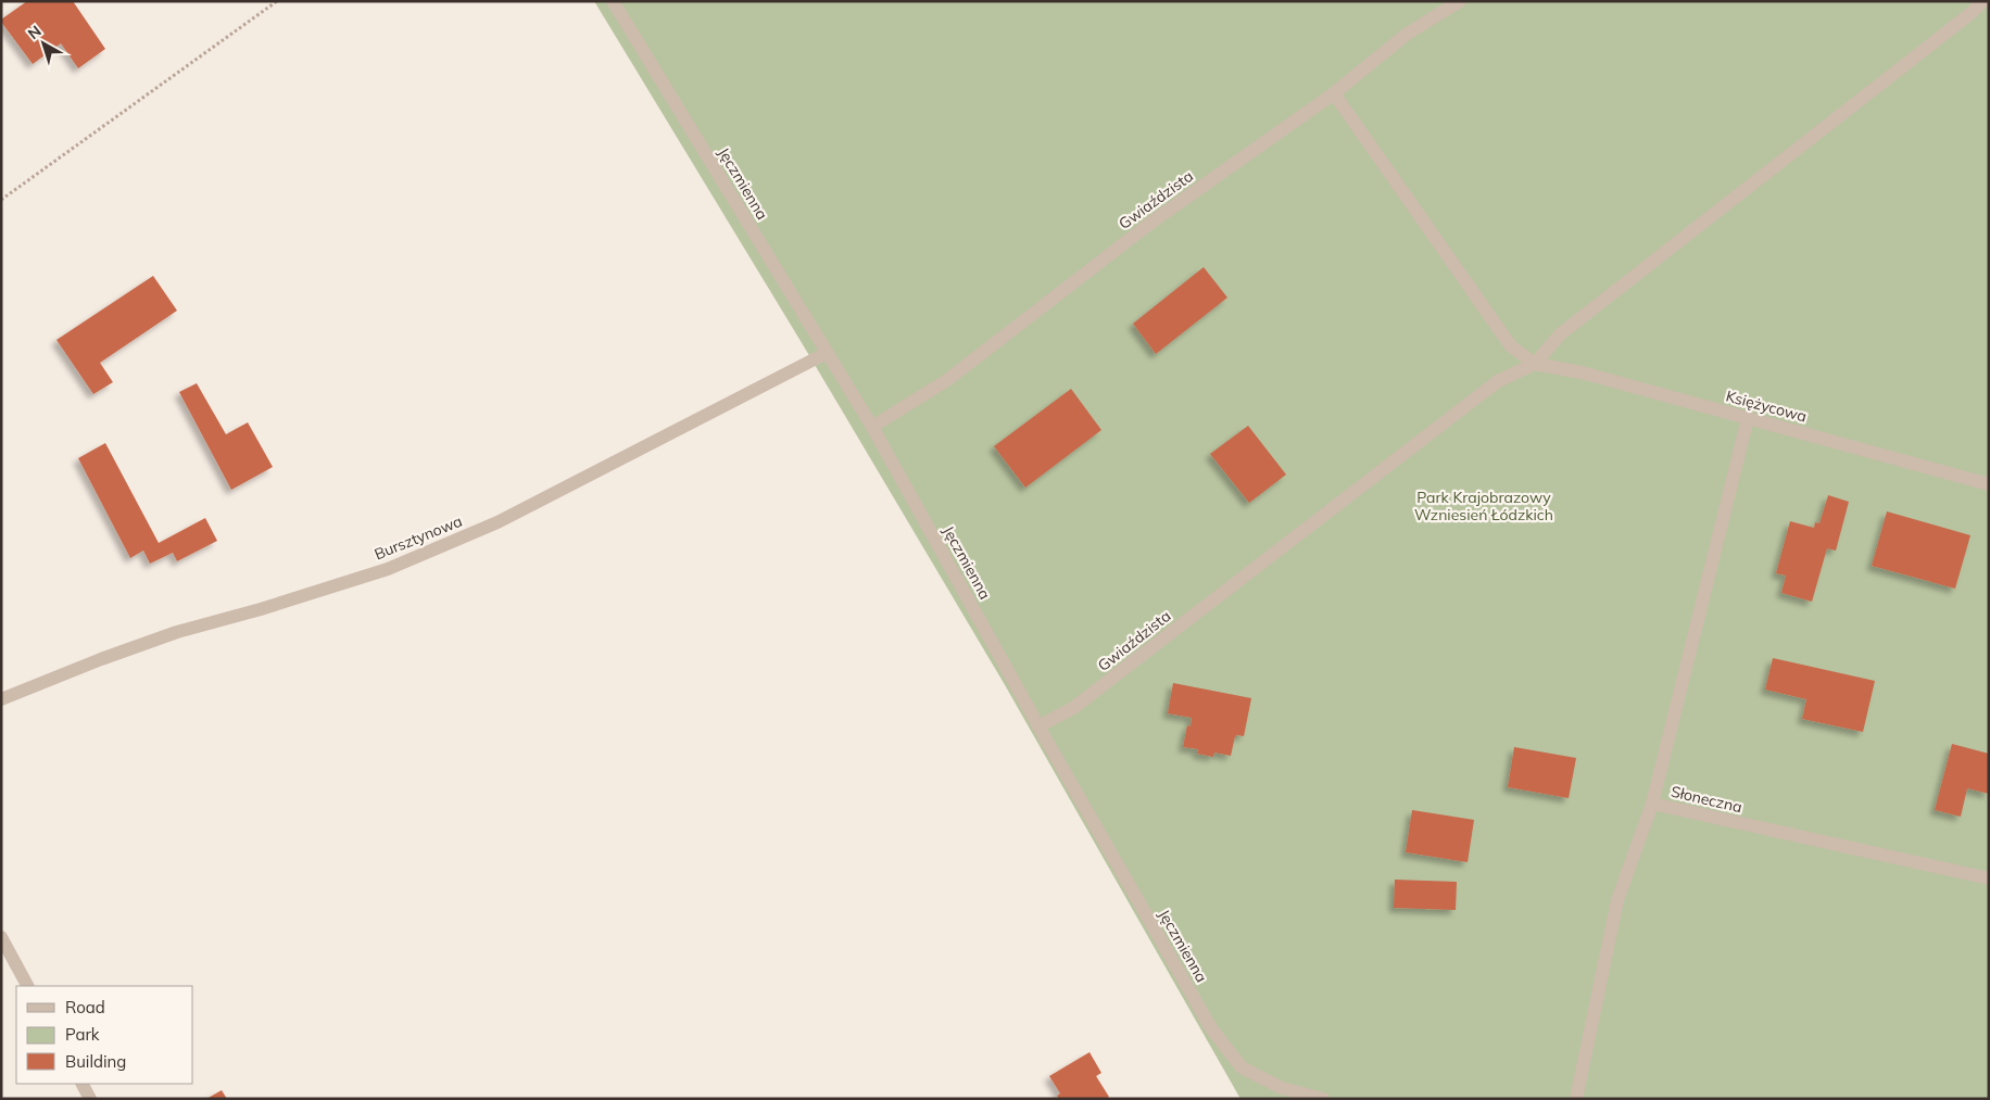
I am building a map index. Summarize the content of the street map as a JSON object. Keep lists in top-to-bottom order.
{
  "streets": {
    "street": [
      "Jęczmienna",
      "Gwiaździsta",
      "Księżycowa",
      "Bursztynowa",
      "Słoneczna"
    ]
  },
  "crossings": [
    ["Jęczmienna", "Gwiaździsta"],
    ["Jęczmienna", "Bursztynowa"],
    ["Gwiaździsta", "Księżycowa"]
  ],
  "parks": ["Park Krajobrazowy Wzniesień Łódzkich"],
  "legend": ["Road", "Park", "Building"],
  "north": "top left"
}
